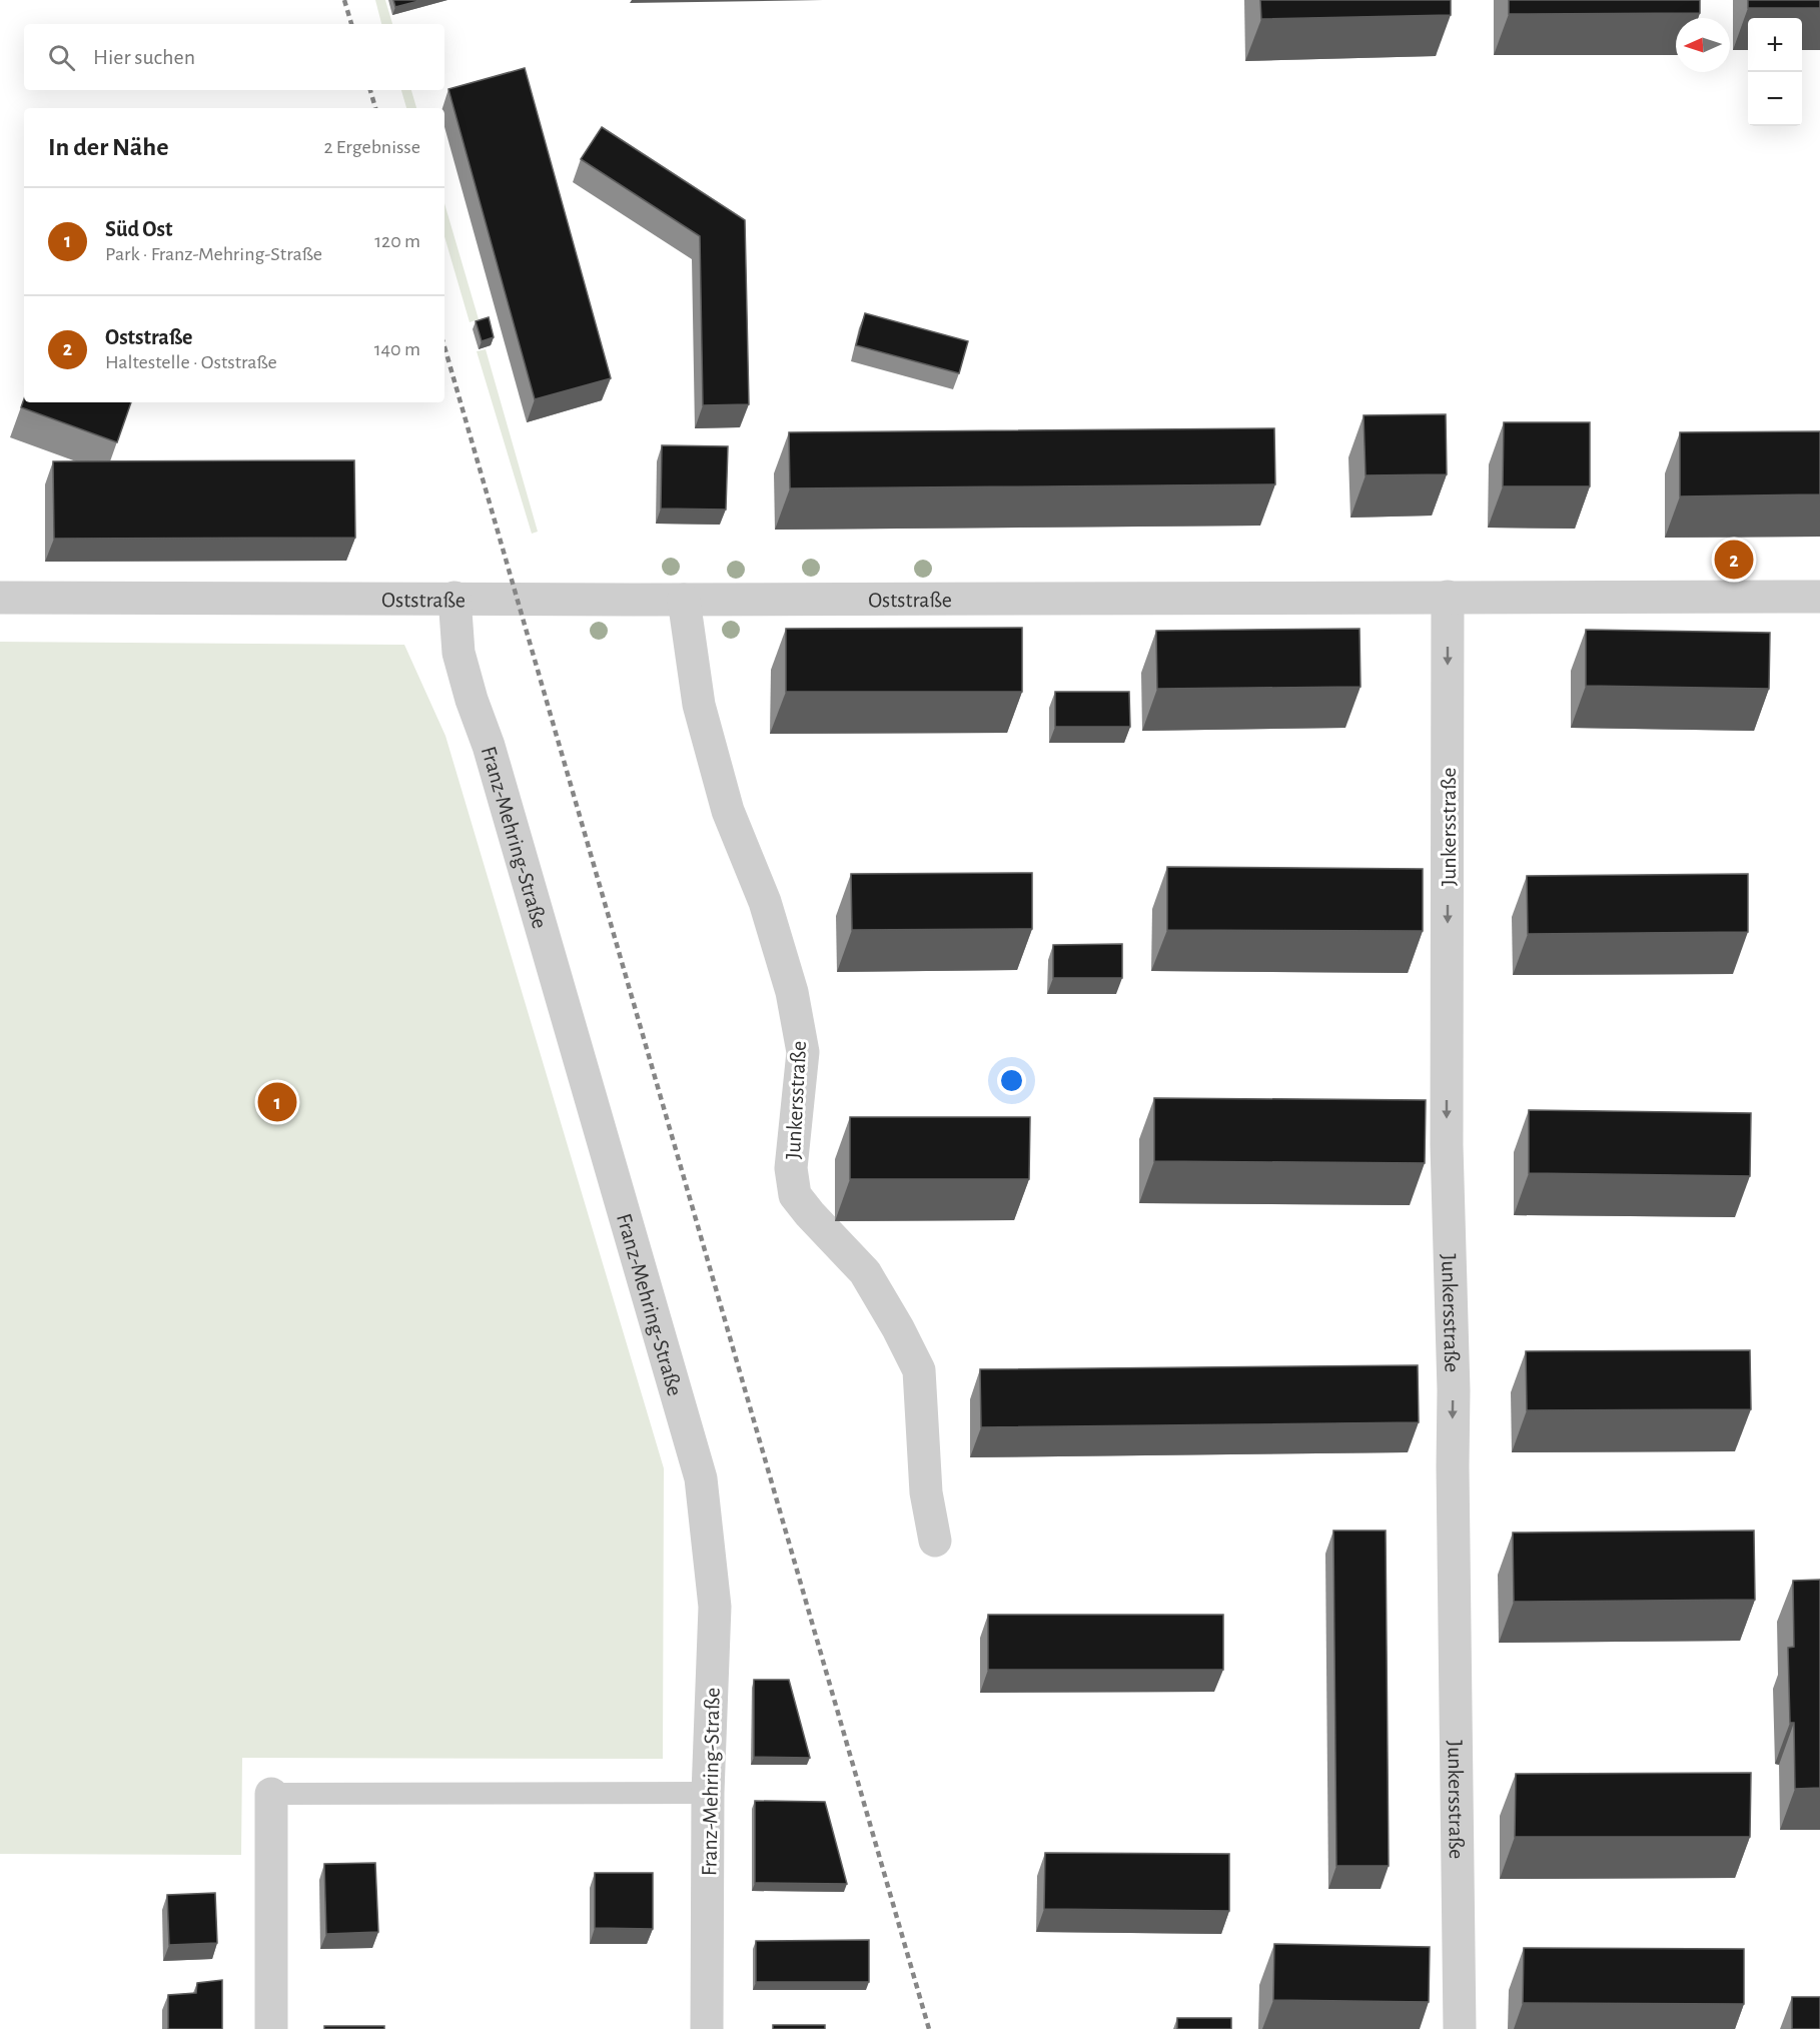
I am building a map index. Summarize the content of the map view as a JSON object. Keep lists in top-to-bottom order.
{
  "streets": {
    "street": ["Oststraße", "Junkersstraße", "Franz-Mehring-Straße"]
  },
  "crossings": [
    ["Oststraße", "Junkersstraße"],
    ["Oststraße", "Franz-Mehring-Straße"]
  ],
  "one_way": ["Junkersstraße"],
  "north": "left",
  "page": {
    "map_buttons": ["+", "−"],
    "search": "Hier suchen",
    "heading": ["In der Nähe", "2 Ergebnisse"],
    "list": [
      {
        "mark": "1",
        "name": "Süd Ost",
        "note": "Park · Franz-Mehring-Straße",
        "value": "120 m"
      },
      {
        "mark": "2",
        "name": "Oststraße",
        "note": "Haltestelle · Oststraße",
        "value": "140 m"
      }
    ],
    "pins": ["2", "1"]
  }
}
